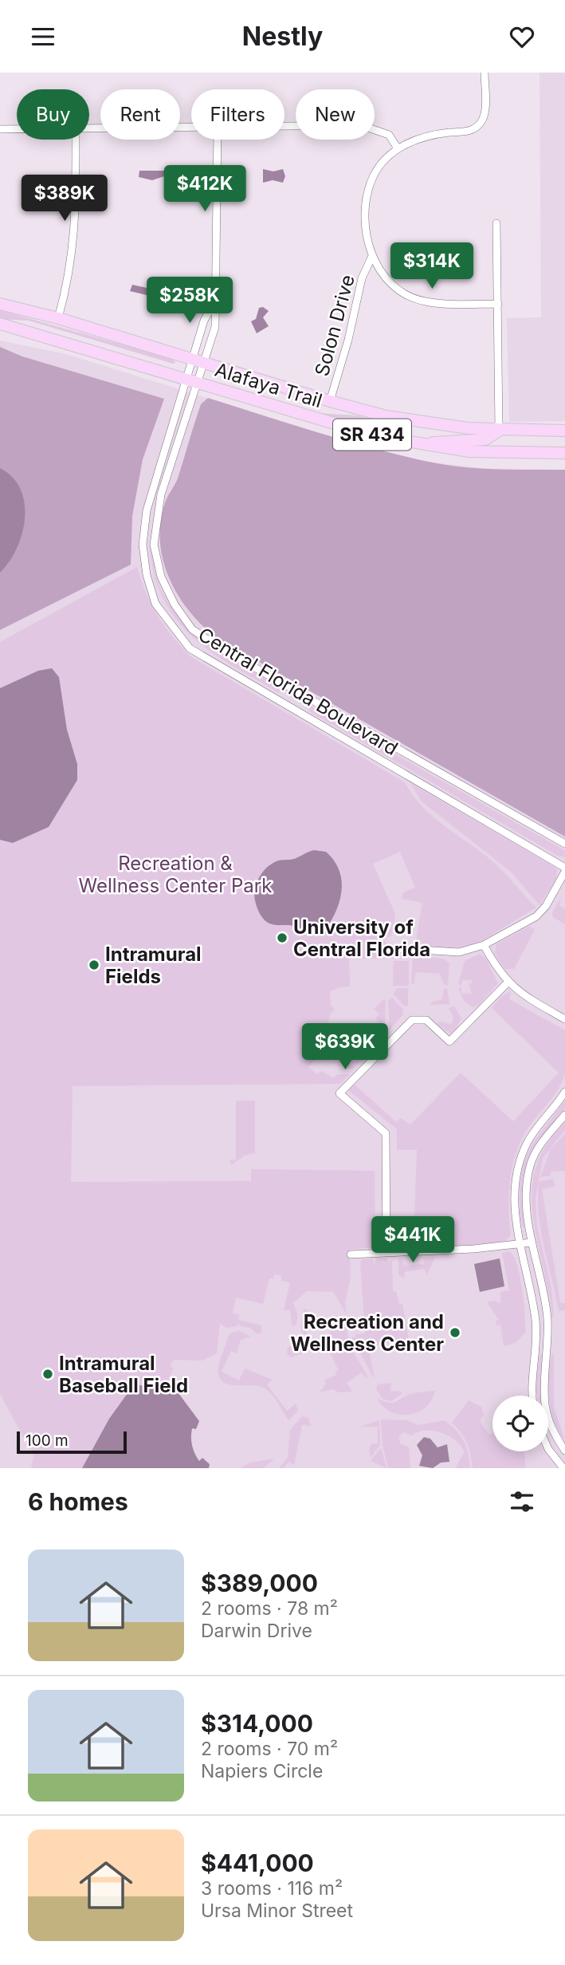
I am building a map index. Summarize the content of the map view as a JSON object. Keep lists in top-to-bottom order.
{
  "streets": {
    "main road": ["Alafaya Trail", "SR 434"],
    "street": ["Solon Drive", "Central Florida Boulevard"]
  },
  "crossings": [
    ["Solon Drive", "Alafaya Trail"],
    ["Alafaya Trail", "Central Florida Boulevard"]
  ],
  "parks": ["Recreation & Wellness Center Park"],
  "places": [
    "University of Central Florida",
    "Intramural Fields",
    "Recreation and Wellness Center",
    "Intramural Baseball Field"
  ],
  "scale_bar": "100 m",
  "page": {
    "header": "Nestly",
    "chip": [
      "Buy",
      "Rent",
      "Filters",
      "New"
    ],
    "price": [
      "$412K",
      "$389K",
      "$314K",
      "$258K",
      "$639K",
      "$441K"
    ],
    "scale": "100 m",
    "heading": "6 homes",
    "list": [
      {
        "name": "$389,000",
        "note": "2 rooms · 78 m² · Darwin Drive"
      },
      {
        "name": "$314,000",
        "note": "2 rooms · 70 m² · Napiers Circle"
      },
      {
        "name": "$441,000",
        "note": "3 rooms · 116 m² · Ursa Minor Street"
      }
    ]
  }
}
